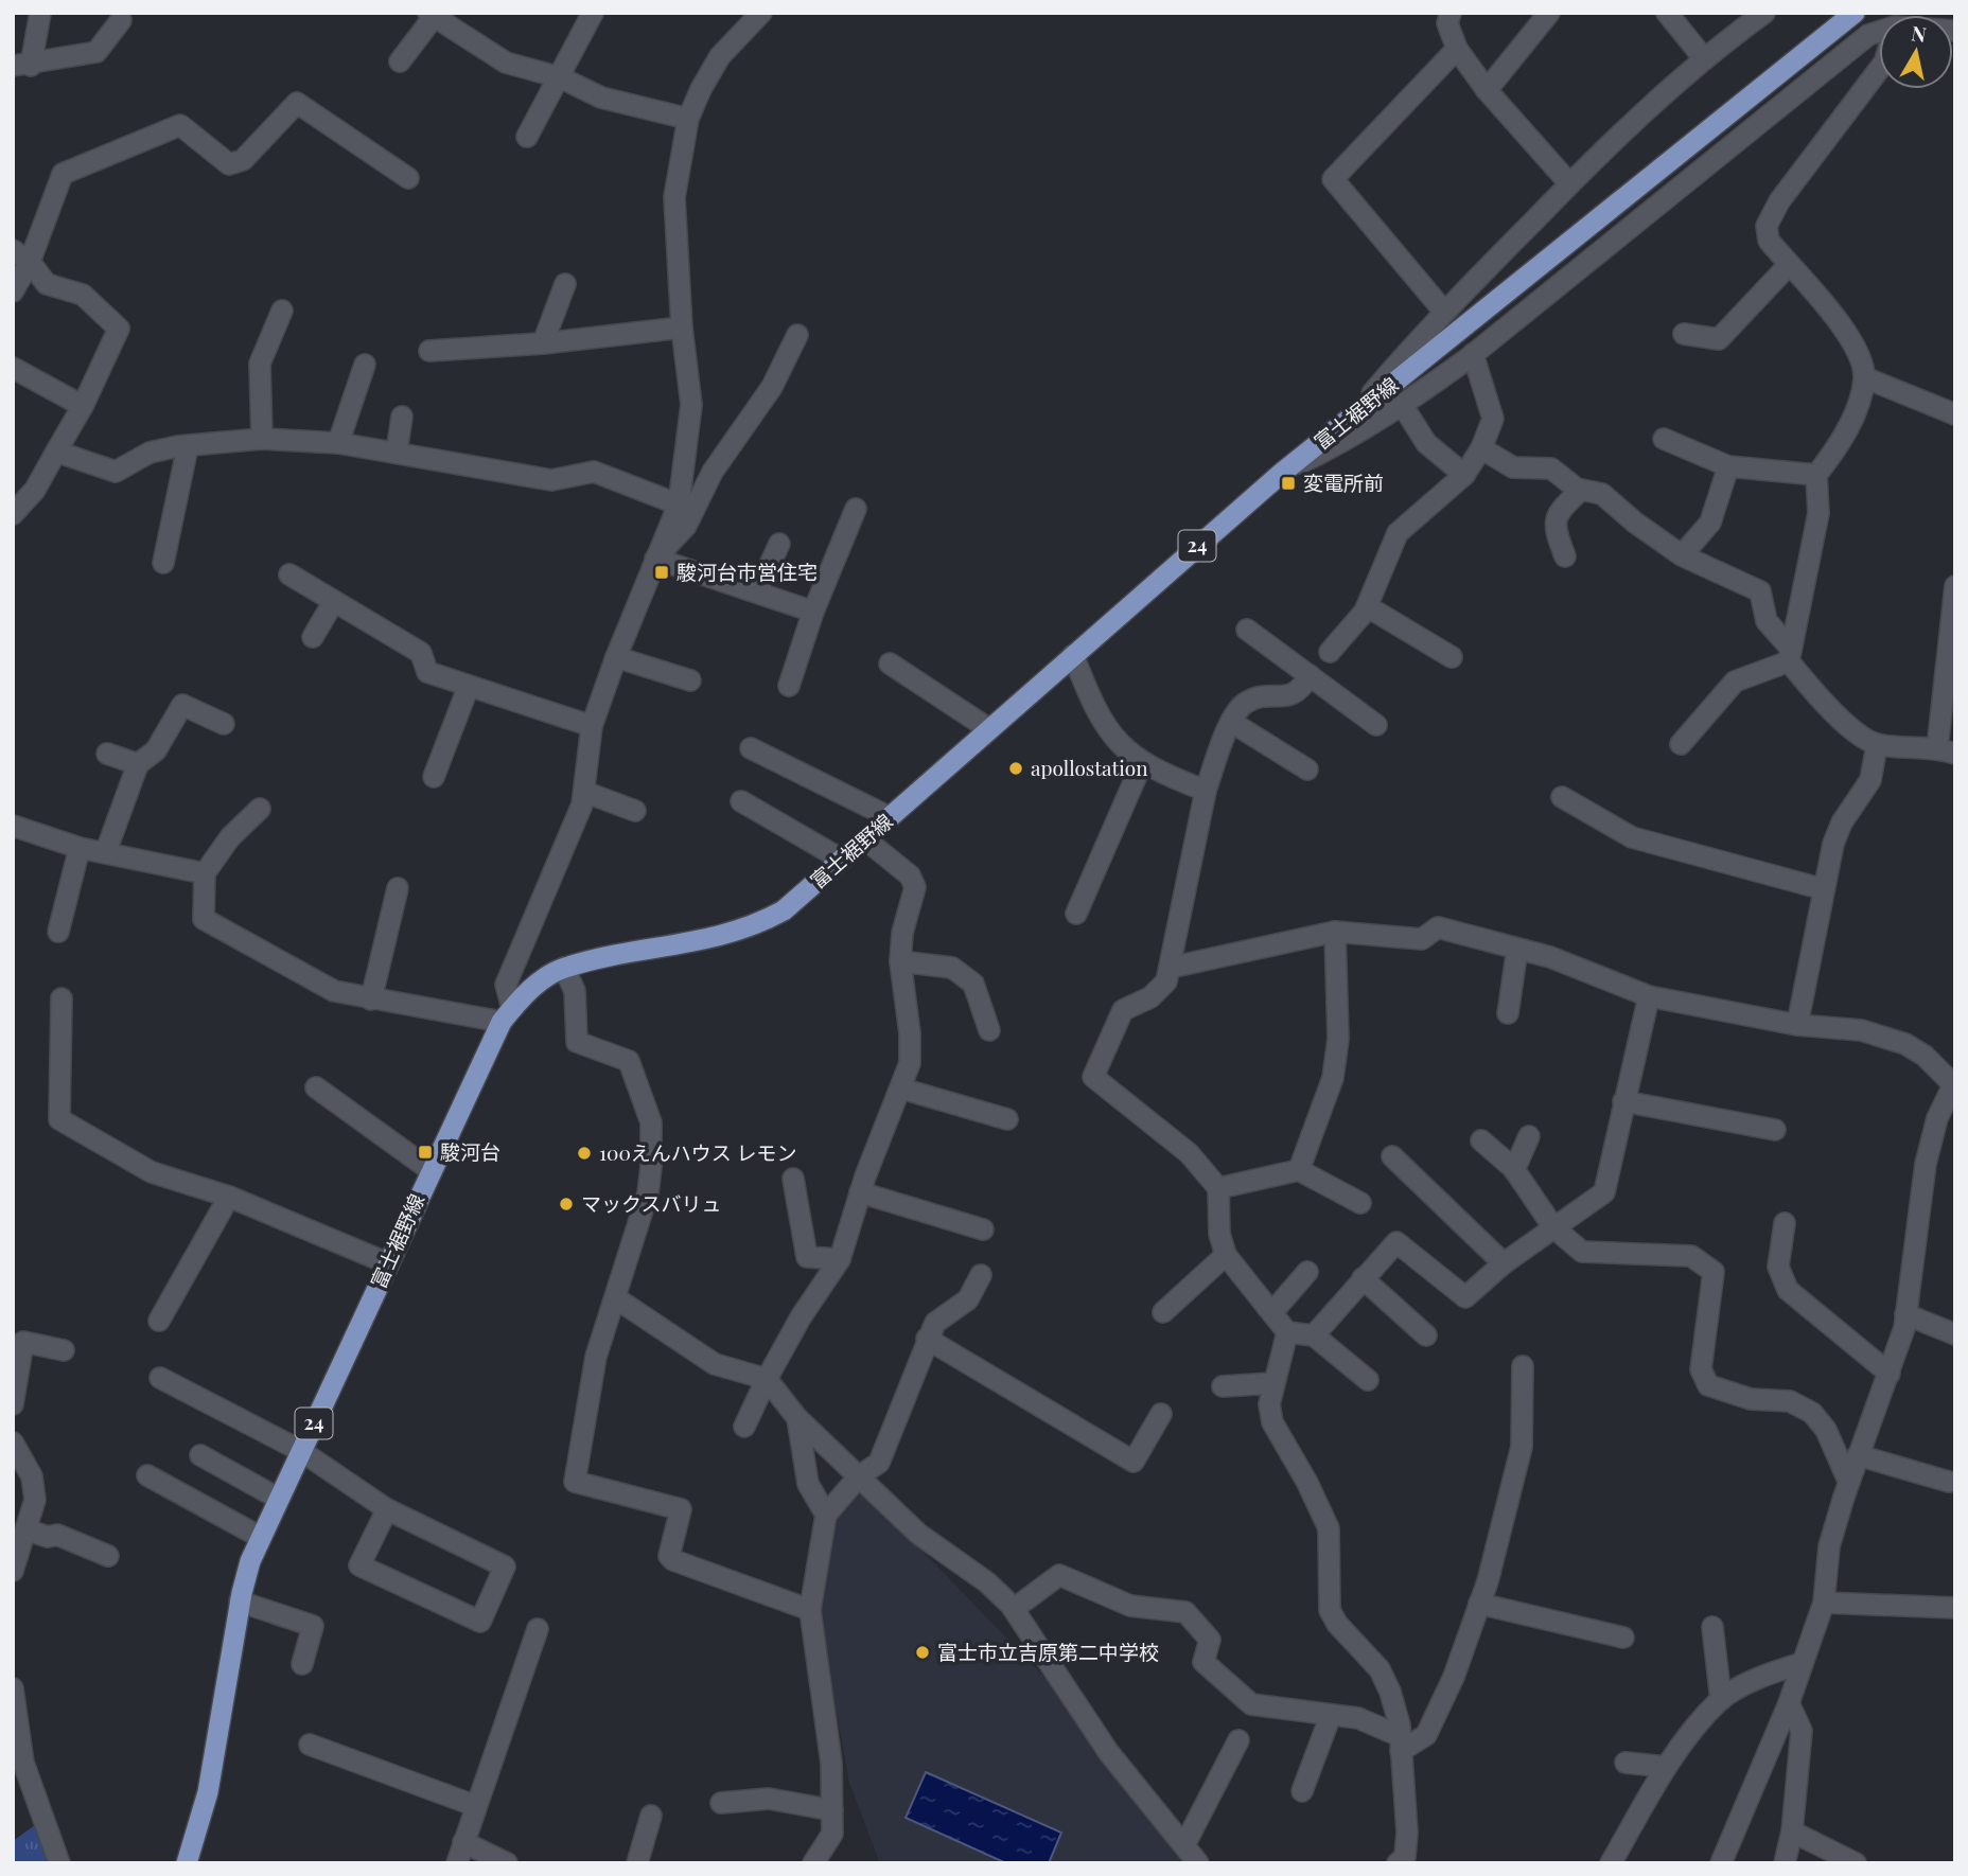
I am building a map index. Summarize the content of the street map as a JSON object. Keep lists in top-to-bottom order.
{
  "streets": {
    "main road": ["富士裾野線", "24"]
  },
  "places": {
    "transit": ["変電所前", "駿河台市営住宅", "駿河台"],
    "other": [
      "apollostation",
      "100えんハウス レモン",
      "マックスバリュ",
      "富士市立吉原第二中学校"
    ]
  },
  "north": "top"
}
